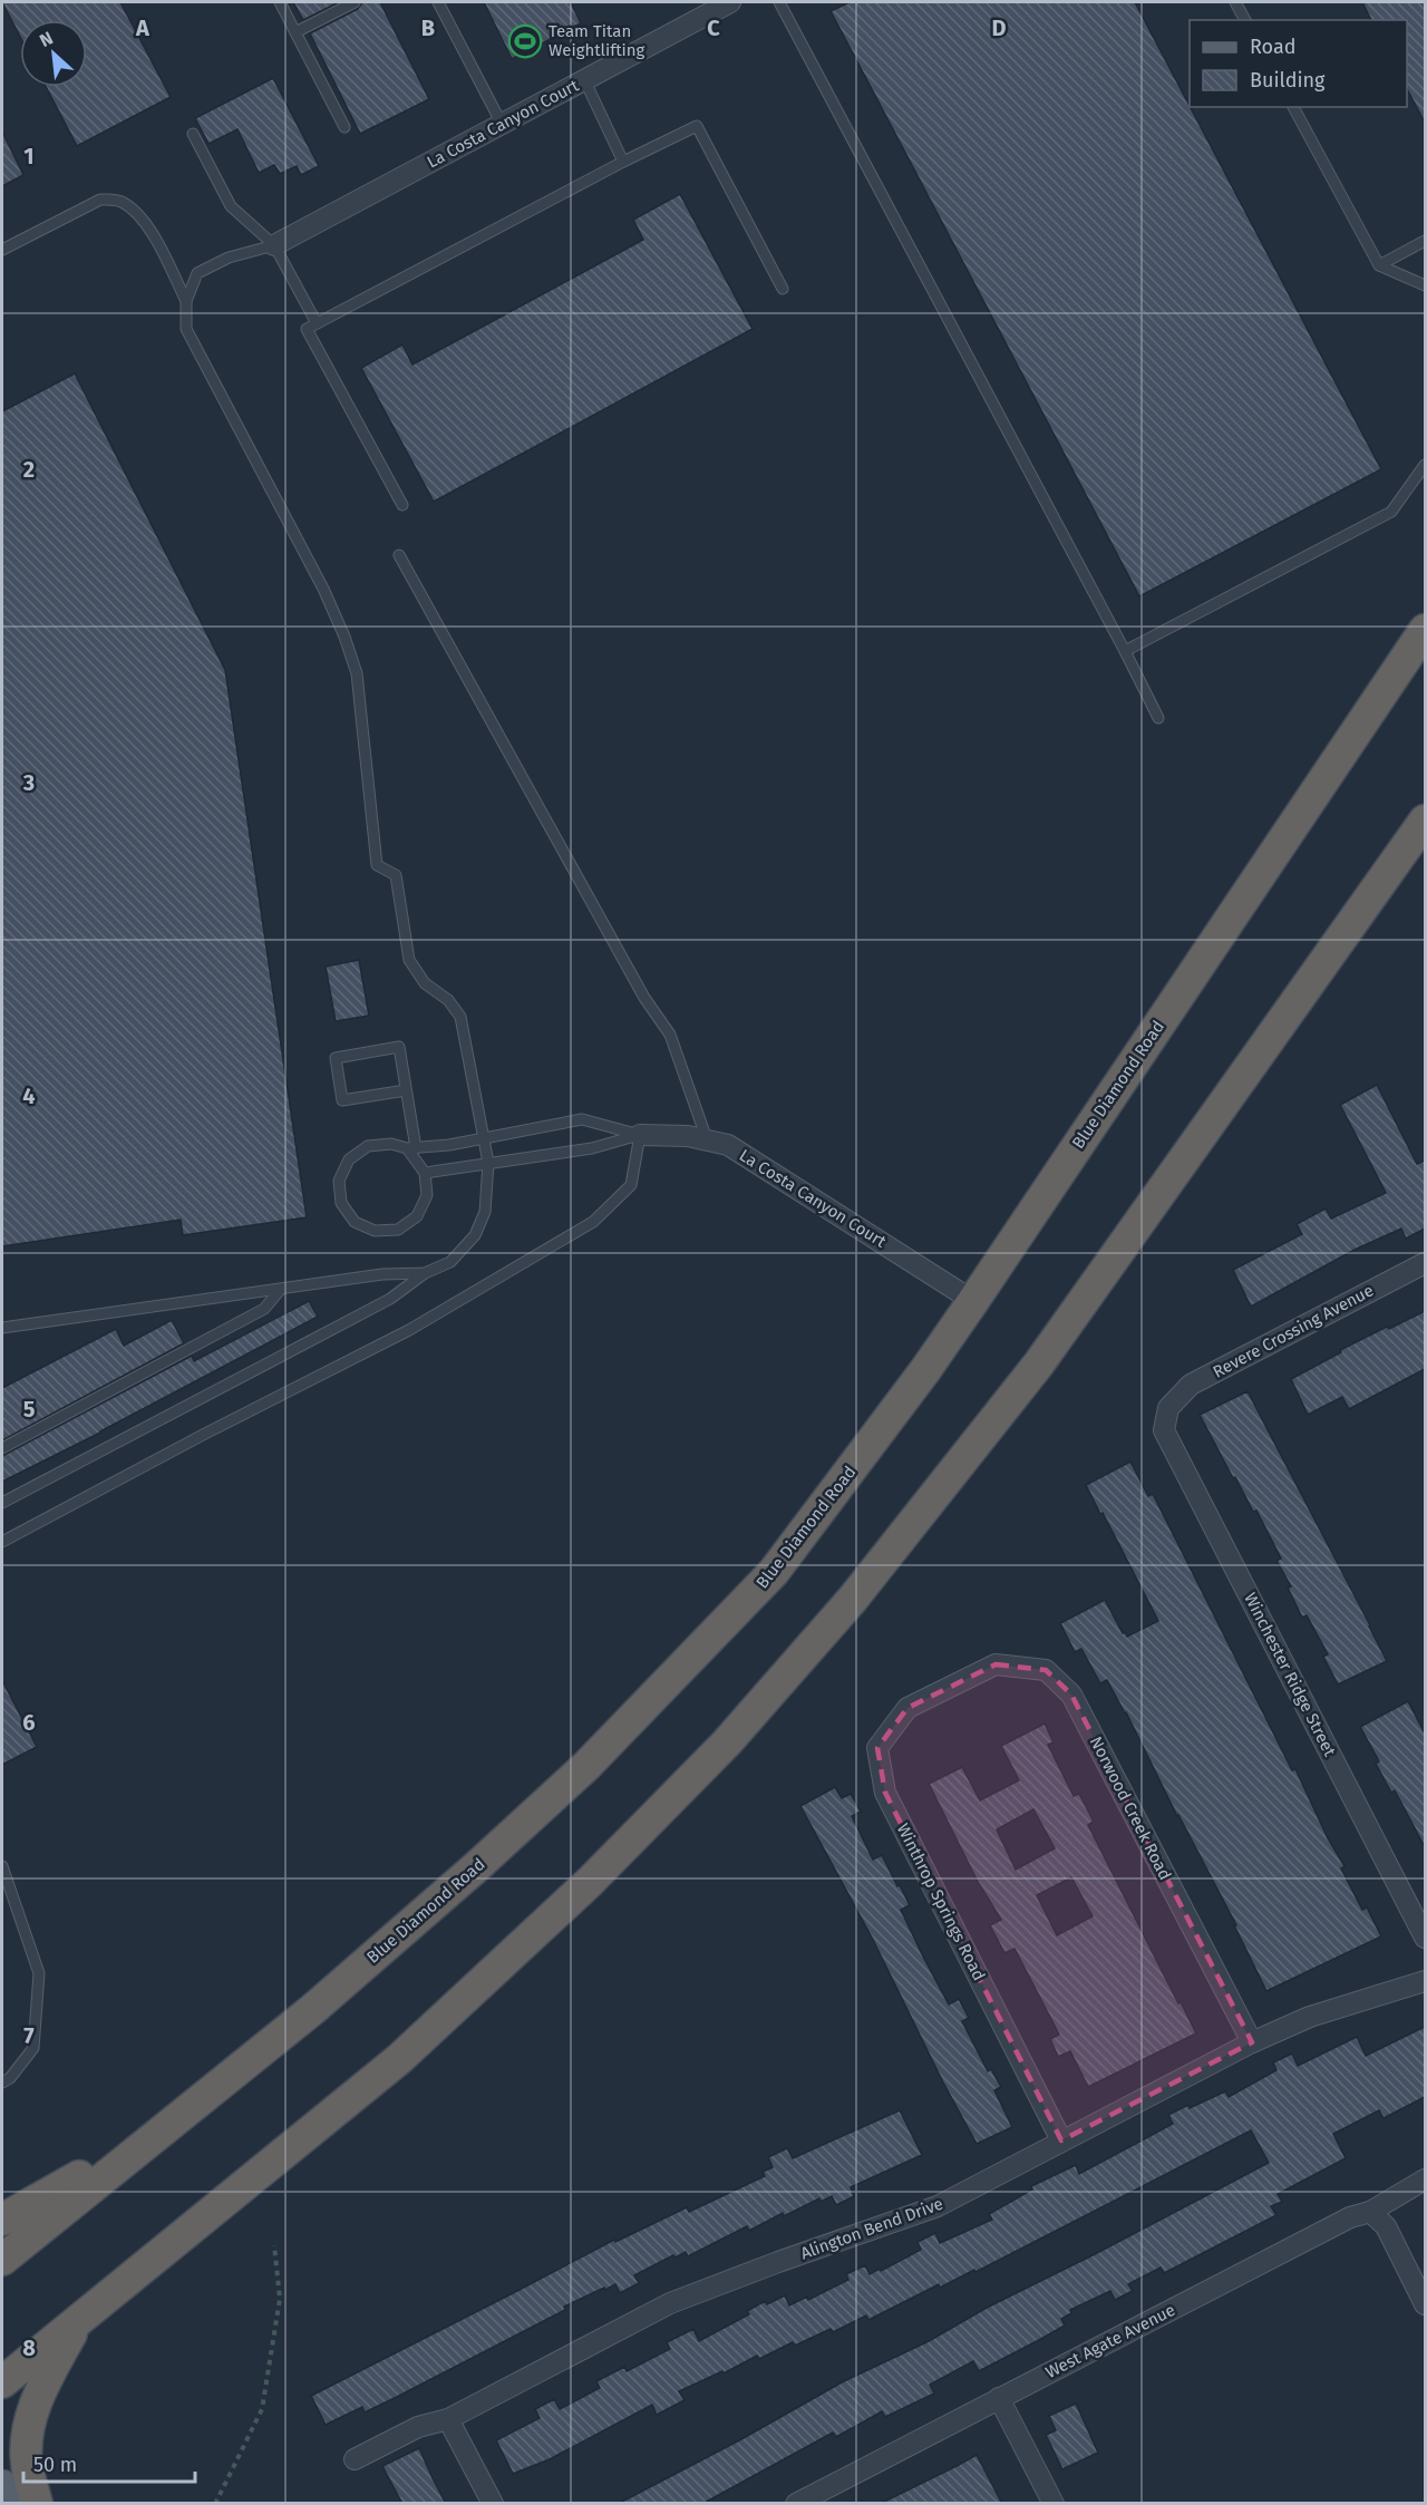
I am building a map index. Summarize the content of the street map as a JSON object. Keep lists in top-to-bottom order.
{
  "streets": {
    "highway": ["Blue Diamond Road"],
    "street": [
      "La Costa Canyon Court",
      "Revere Crossing Avenue",
      "Winchester Ridge Street",
      "Norwood Creek Road",
      "Winthrop Springs Road",
      "Alington Bend Drive",
      "West Agate Avenue"
    ]
  },
  "crossings": [
    ["La Costa Canyon Court", "Blue Diamond Road"],
    ["Revere Crossing Avenue", "Winchester Ridge Street"],
    ["Norwood Creek Road", "Winthrop Springs Road"],
    ["Norwood Creek Road", "Alington Bend Drive"],
    ["Winthrop Springs Road", "Alington Bend Drive"]
  ],
  "places": {
    "sports": ["Team Titan Weightlifting"]
  },
  "legend": ["Road", "Building"],
  "scale_bar": "50 m",
  "north": "top left",
  "grid": {
    "columns": [
      "A",
      "B",
      "C",
      "D"
    ],
    "rows": [
      "1",
      "2",
      "3",
      "4",
      "5",
      "6",
      "7",
      "8"
    ]
  }
}
